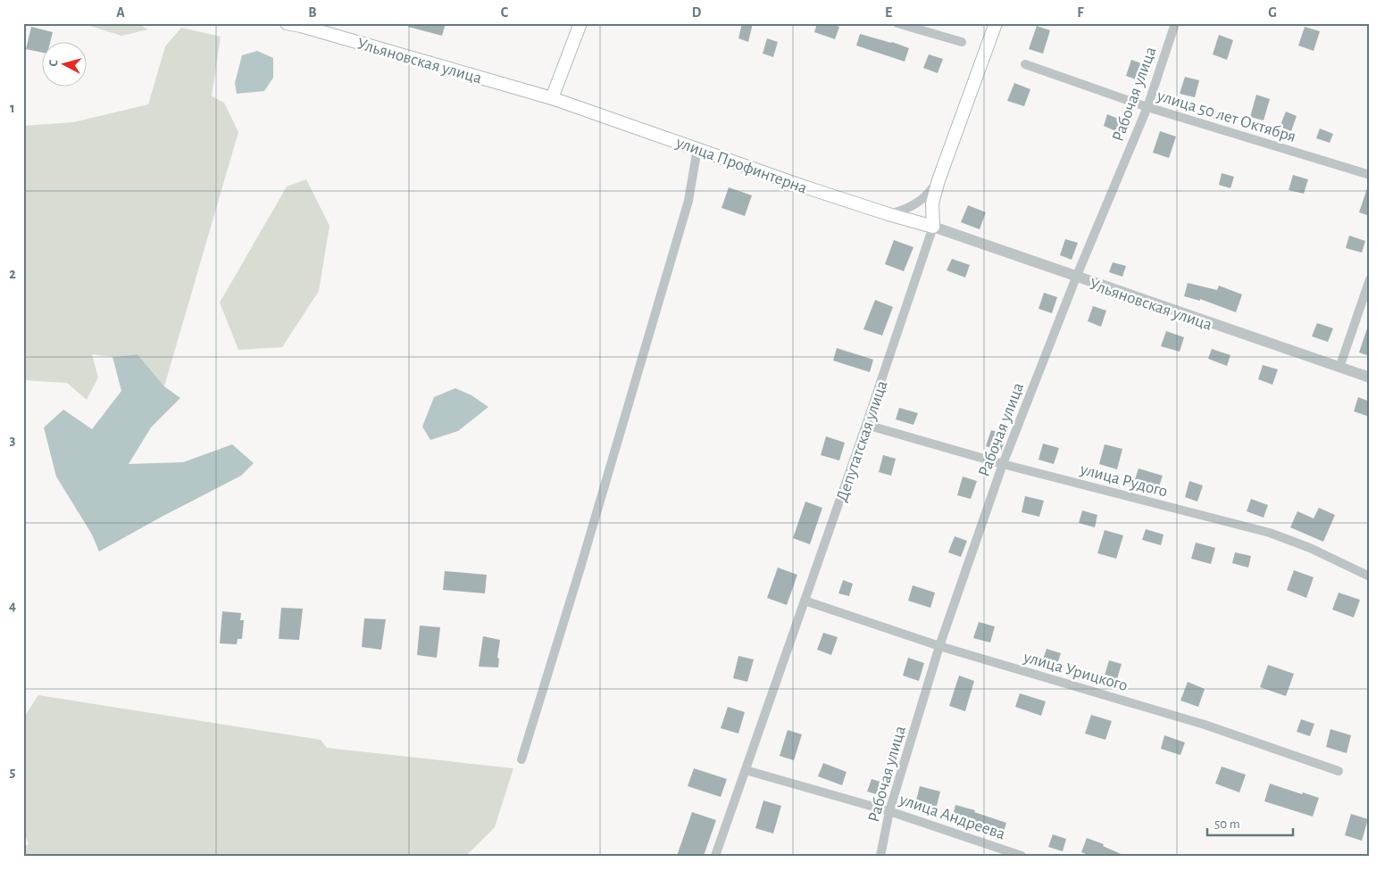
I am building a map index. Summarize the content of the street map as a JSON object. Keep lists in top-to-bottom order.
{
  "streets": {
    "main road": ["Ульяновская улица", "улица Профинтерна", "Депутатская улица"],
    "street": [
      "Рабочая улица",
      "улица 50 лет Октября",
      "улица Рудого",
      "улица Урицкого",
      "улица Андреева"
    ]
  },
  "crossings": [
    ["Ульяновская улица", "Рабочая улица"],
    ["Ульяновская улица", "улица Профинтерна"],
    ["Ульяновская улица", "Депутатская улица"],
    ["Рабочая улица", "улица 50 лет Октября"],
    ["Рабочая улица", "улица Рудого"],
    ["Рабочая улица", "улица Урицкого"],
    ["Рабочая улица", "улица Андреева"],
    ["улица Профинтерна", "Депутатская улица"],
    ["Депутатская улица", "улица Рудого"],
    ["Депутатская улица", "улица Урицкого"],
    ["Депутатская улица", "улица Андреева"]
  ],
  "scale_bar": "50 m",
  "north": "left",
  "grid": {
    "columns": [
      "A",
      "B",
      "C",
      "D",
      "E",
      "F",
      "G"
    ],
    "rows": [
      "1",
      "2",
      "3",
      "4",
      "5"
    ]
  }
}
